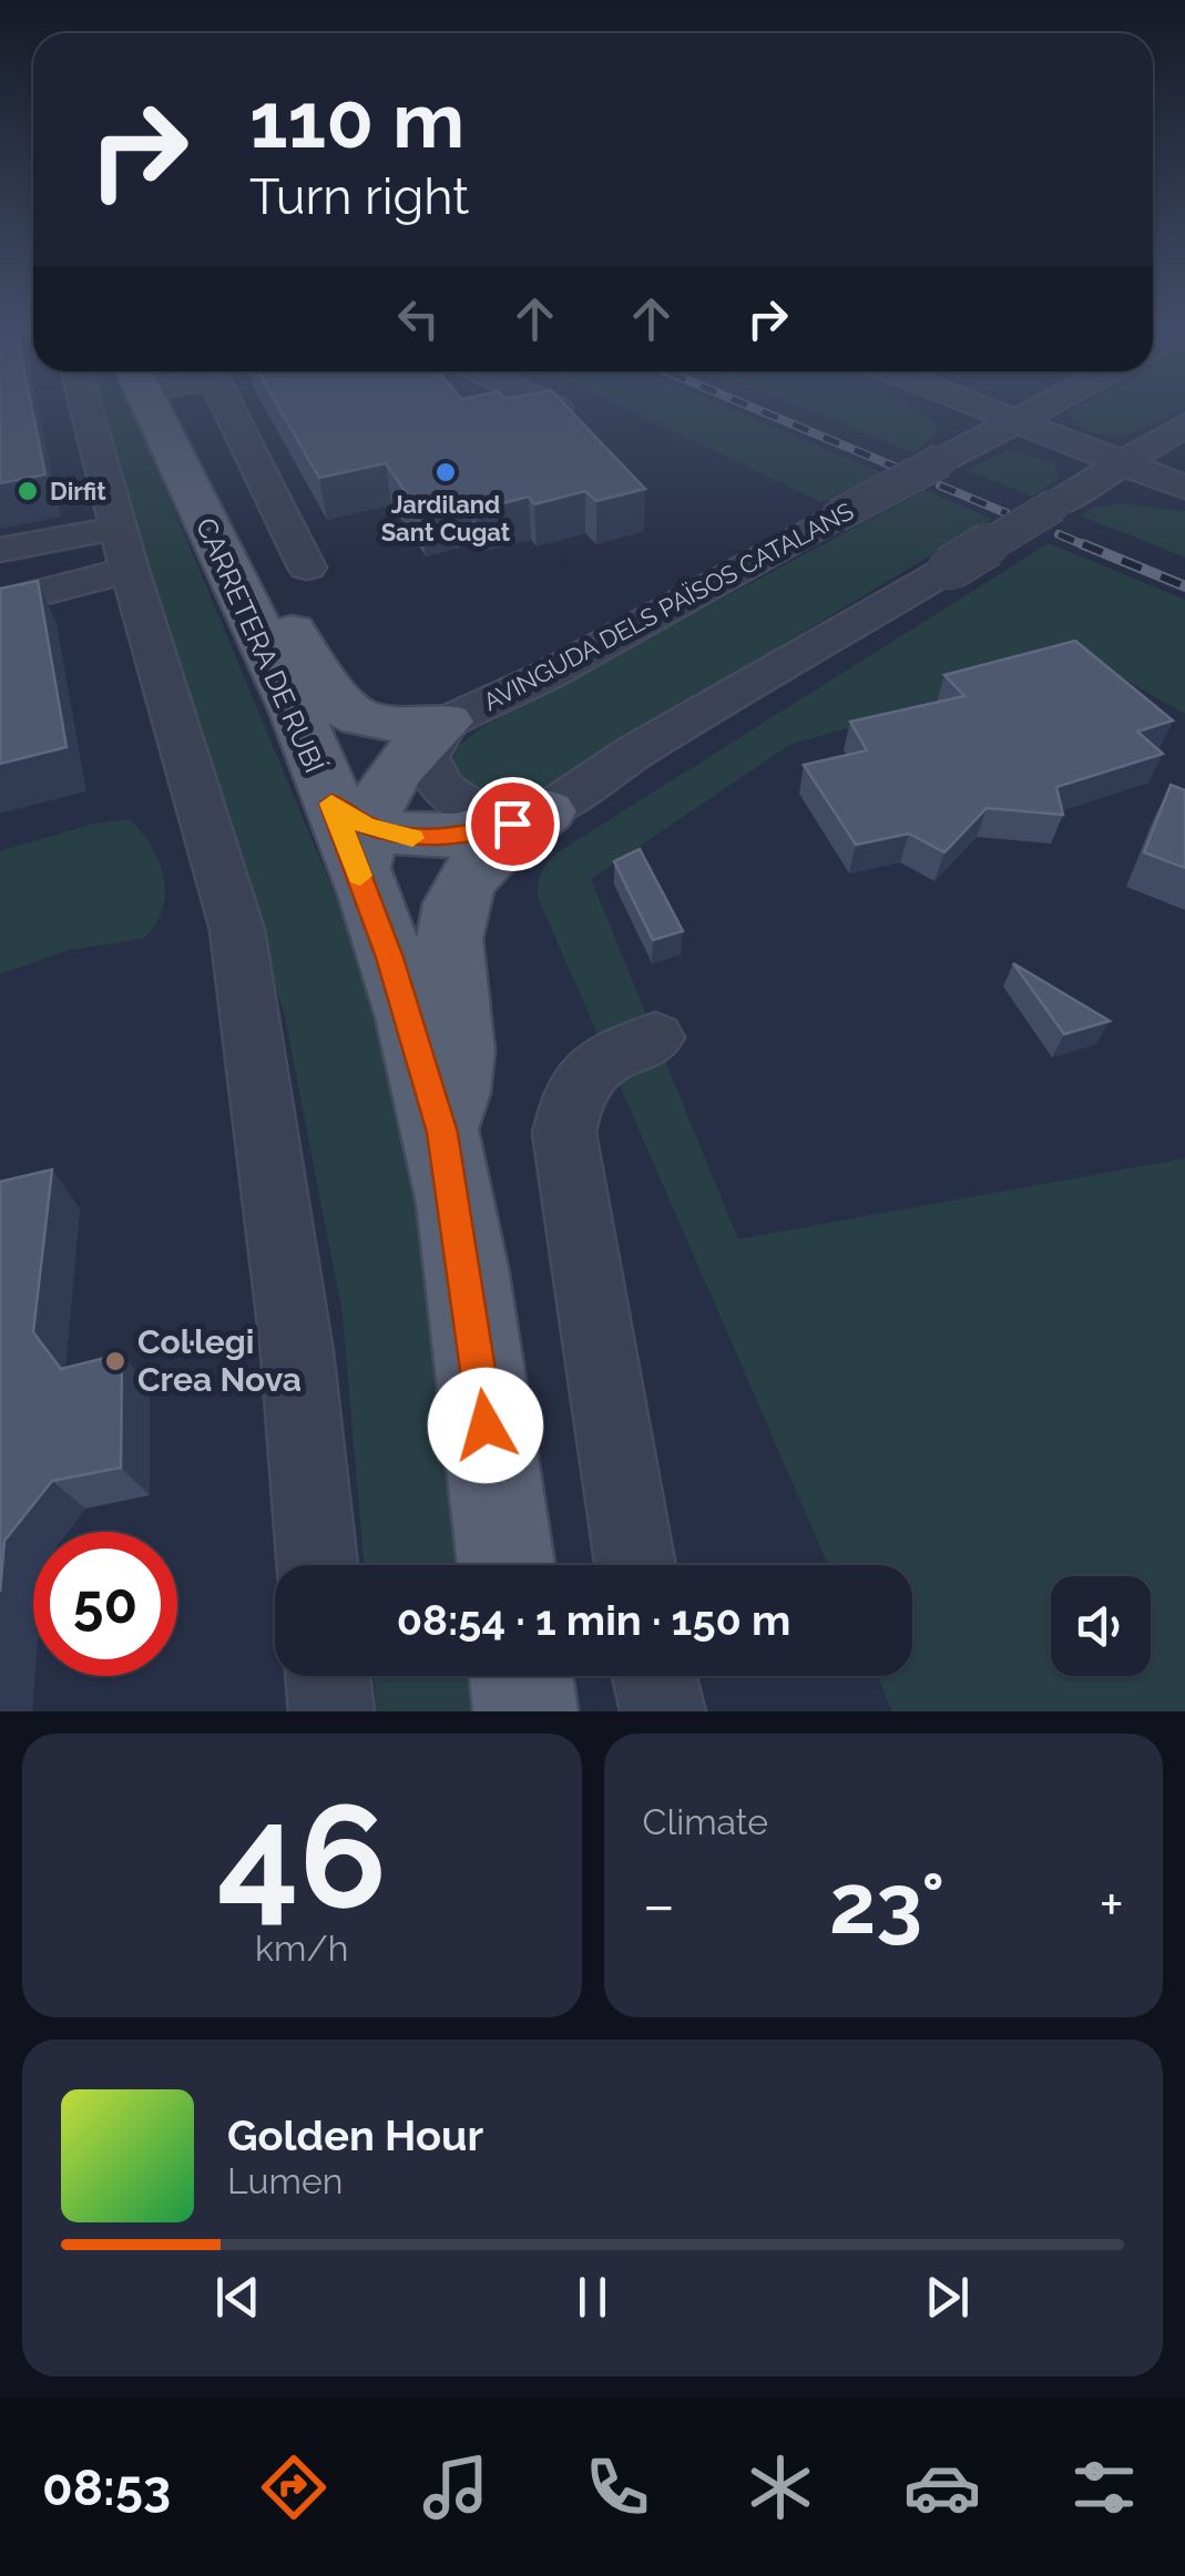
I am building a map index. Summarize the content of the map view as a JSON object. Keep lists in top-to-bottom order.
{
  "streets": {
    "main road": ["CARRETERA DE RUBÍ"],
    "street": ["AVINGUDA DELS PAÏSOS CATALANS"]
  },
  "places": ["Jardiland Sant Cugat", "Dirfit", "Col·legi Crea Nova"],
  "page": {
    "turn": ["110 m", "Turn right"],
    "limit": "50",
    "trip": "08:54 · 1 min · 150 m",
    "tile": [
      ["46", "km/h"],
      "Climate"
    ],
    "heat": ["−", "23°", "+"],
    "song": ["Golden Hour", "Lumen"],
    "tabs": "08:53"
  }
}
